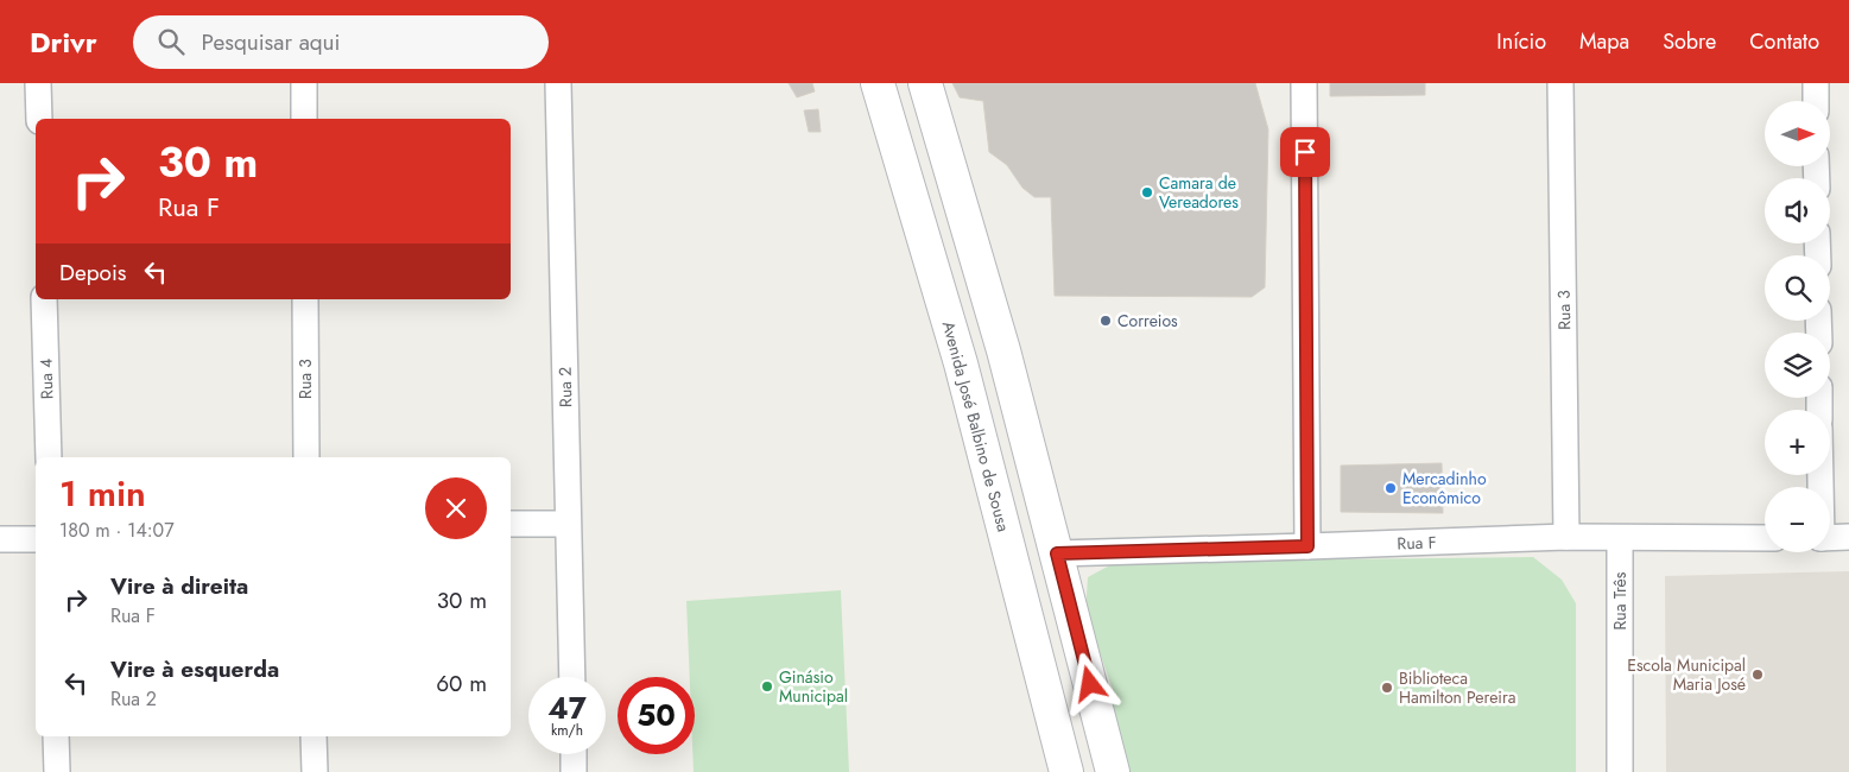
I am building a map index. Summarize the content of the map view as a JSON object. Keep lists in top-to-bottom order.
{
  "streets": {
    "main road": ["Avenida José Balbino de Sousa"],
    "street": [
      "Rua 3",
      "Rua 4",
      "Rua 2",
      "Rua F",
      "Rua Três"
    ]
  },
  "crossings": [
    ["Rua 3", "Rua F"],
    ["Rua F", "Rua Três"]
  ],
  "places": [
    "Camara de Vereadores",
    "Correios",
    "Mercadinho Econômico",
    "Escola Municipal Maria José",
    "Ginásio Municipal",
    "Biblioteca Hamilton Pereira"
  ],
  "north": "right",
  "page": {
    "header": "Drivr",
    "search": "Pesquisar aqui",
    "nav": [
      "Início",
      "Mapa",
      "Sobre",
      "Contato"
    ],
    "map_buttons": ["+", "−"],
    "turn": ["30 m", "Rua F"],
    "then": "Depois",
    "heading": ["1 min", "180 m · 14:07"],
    "list": [
      {
        "name": "Vire à direita",
        "note": "Rua F",
        "value": "30 m"
      },
      {
        "name": "Vire à esquerda",
        "note": "Rua 2",
        "value": "60 m"
      }
    ],
    "speed": "47 km/h",
    "limit": "50"
  }
}
